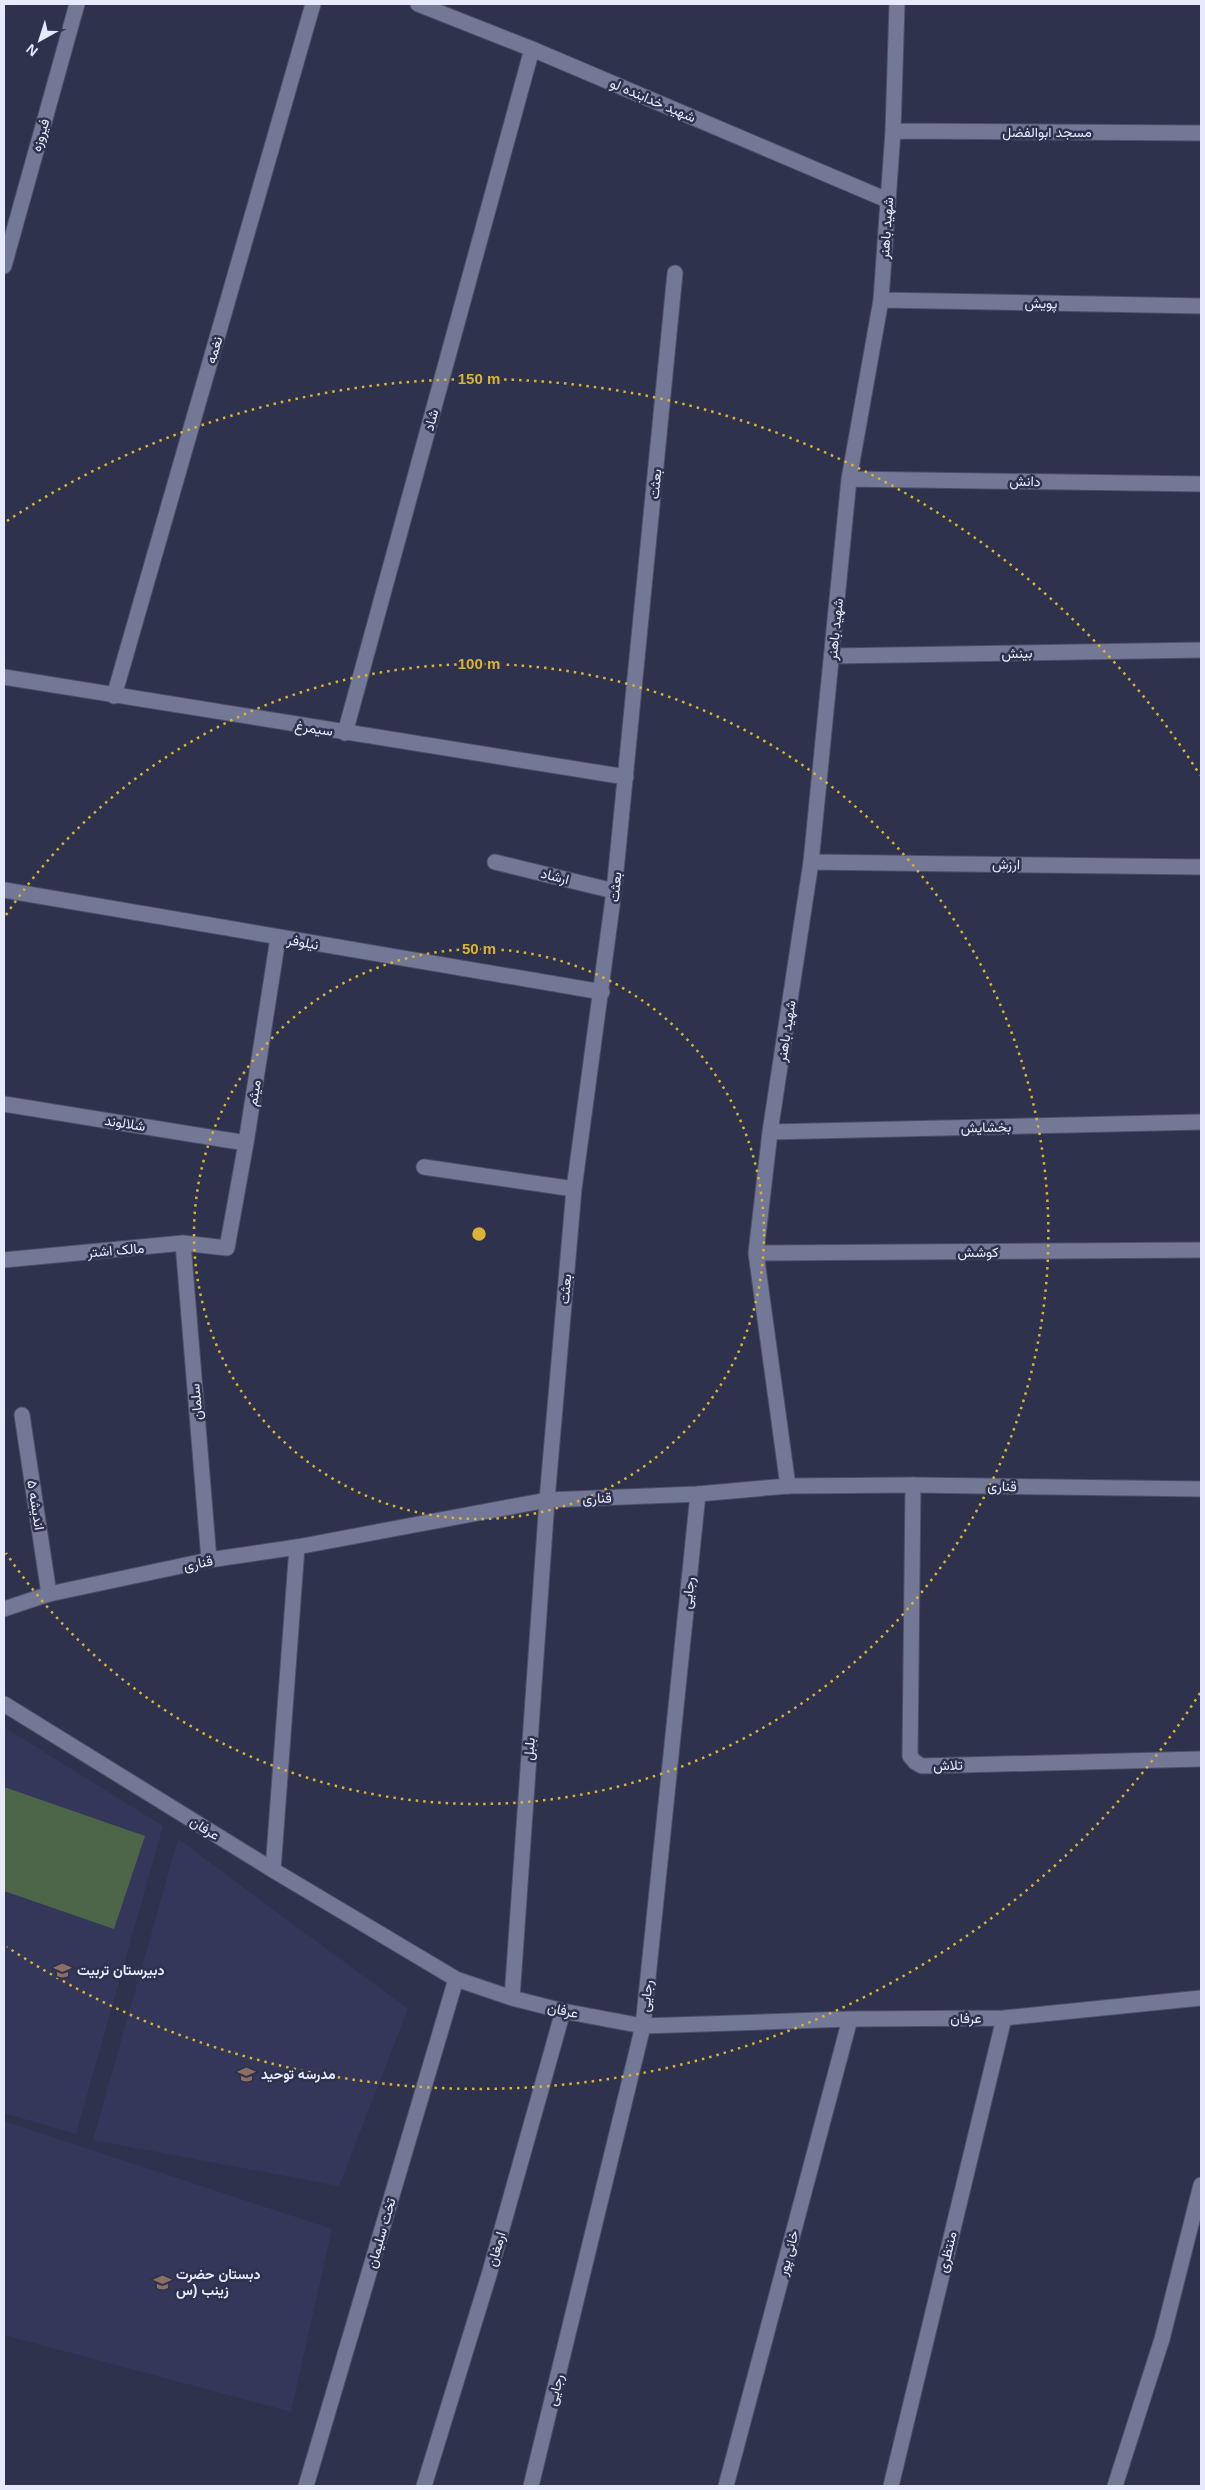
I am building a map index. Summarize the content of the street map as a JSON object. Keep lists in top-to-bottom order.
{
  "streets": {
    "street": [
      "شهید خدابنده لو",
      "مسجد ابوالفضل",
      "فیروزه",
      "شهید باهنر",
      "پویش",
      "نغمه",
      "شاد",
      "دانش",
      "بعثت",
      "بینش",
      "سیمرغ",
      "ارزش",
      "ارشاد",
      "نیلوفر",
      "میثم",
      "شلالوند",
      "بخشایش",
      "مالک اشتر",
      "کوشش",
      "سلمان",
      "قناری",
      "اندیشه ۵",
      "رجایی",
      "بلبل",
      "تلاش",
      "عرفان",
      "تخت سلیمان",
      "ارمغان",
      "منتظری",
      "خانی پور"
    ]
  },
  "crossings": [
    ["شهید خدابنده لو", "شهید باهنر"],
    ["شهید خدابنده لو", "شاد"],
    ["مسجد ابوالفضل", "شهید باهنر"],
    ["شهید باهنر", "پویش"],
    ["شهید باهنر", "دانش"],
    ["شهید باهنر", "بینش"],
    ["شهید باهنر", "ارزش"],
    ["شهید باهنر", "بخشایش"],
    ["شهید باهنر", "کوشش"],
    ["شهید باهنر", "قناری"],
    ["نغمه", "سیمرغ"],
    ["شاد", "سیمرغ"],
    ["بعثت", "سیمرغ"],
    ["بعثت", "ارشاد"],
    ["بعثت", "نیلوفر"],
    ["بعثت", "قناری"],
    ["بعثت", "بلبل"],
    ["نیلوفر", "میثم"],
    ["میثم", "شلالوند"],
    ["میثم", "مالک اشتر"],
    ["مالک اشتر", "سلمان"],
    ["سلمان", "قناری"],
    ["قناری", "اندیشه ۵"],
    ["قناری", "رجایی"],
    ["قناری", "بلبل"],
    ["قناری", "تلاش"],
    ["رجایی", "عرفان"],
    ["بلبل", "عرفان"],
    ["عرفان", "تخت سلیمان"],
    ["عرفان", "ارمغان"],
    ["عرفان", "منتظری"],
    ["عرفان", "خانی پور"]
  ],
  "places": {
    "school or university": ["دبیرستان تربیت", "مدرسه توحید", "دبستان حضرت زینب (س"]
  },
  "north": "bottom left",
  "rings": ["150 m", "100 m", "50 m"]
}
